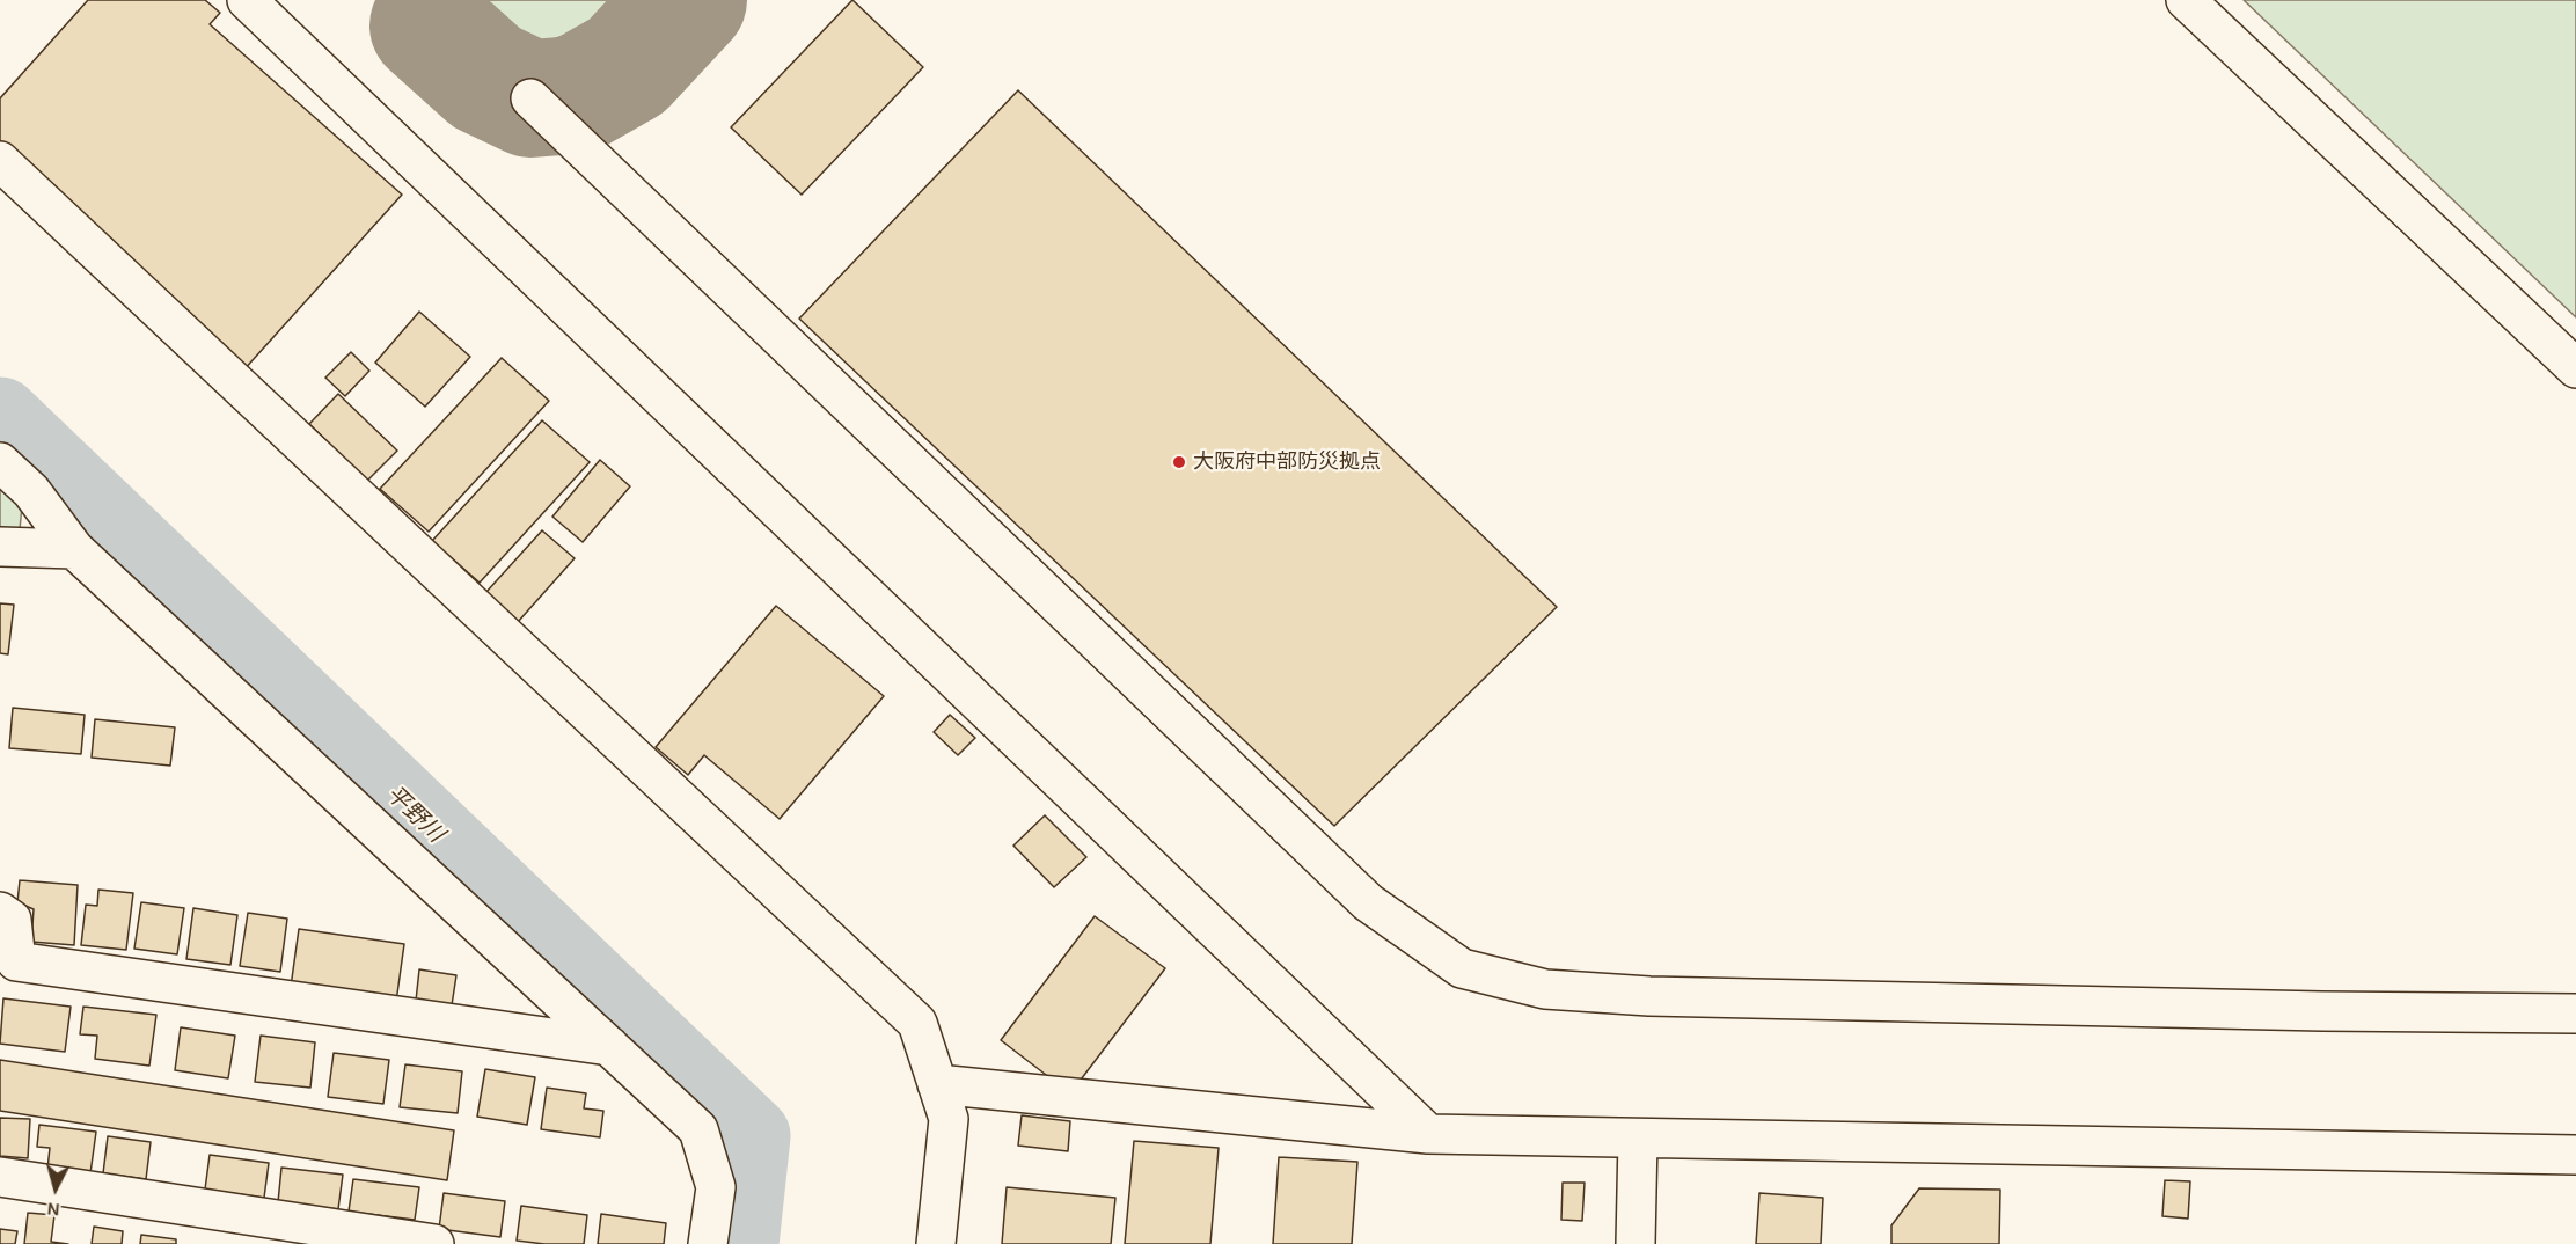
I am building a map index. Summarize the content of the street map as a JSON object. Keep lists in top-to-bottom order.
{
  "water": ["平野川"],
  "places": ["大阪府中部防災拠点"],
  "north": "bottom"
}
